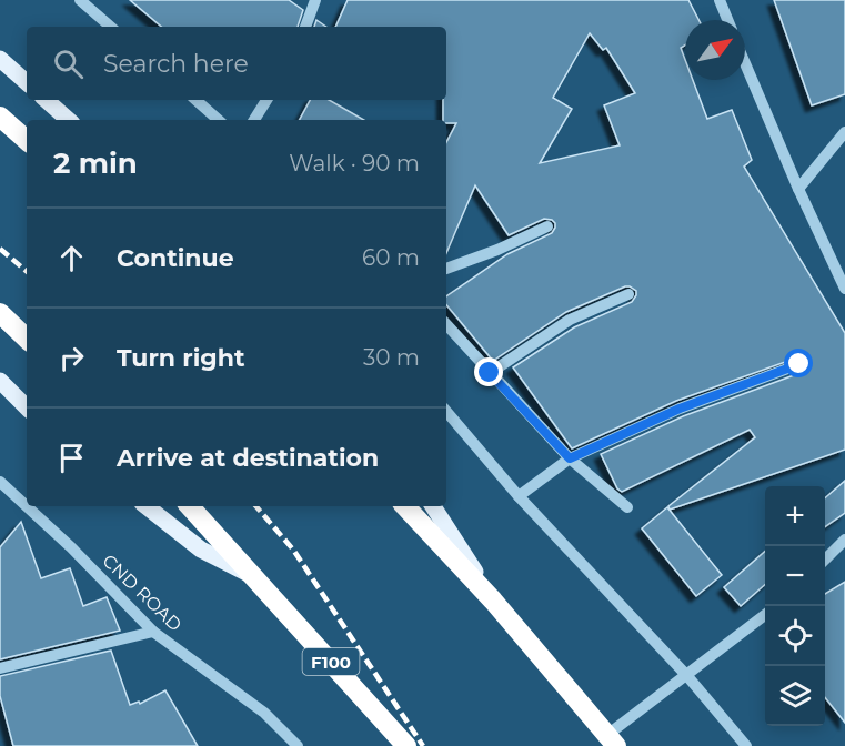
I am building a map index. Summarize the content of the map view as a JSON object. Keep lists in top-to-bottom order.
{
  "streets": {
    "highway": ["F100"],
    "street": ["CND ROAD"]
  },
  "north": "top right",
  "page": {
    "search": "Search here",
    "heading": ["2 min", "Walk · 90 m"],
    "list": [
      ["Continue", "60 m"],
      ["Turn right", "30 m"],
      "Arrive at destination"
    ],
    "map_buttons": ["+", "−"]
  }
}
